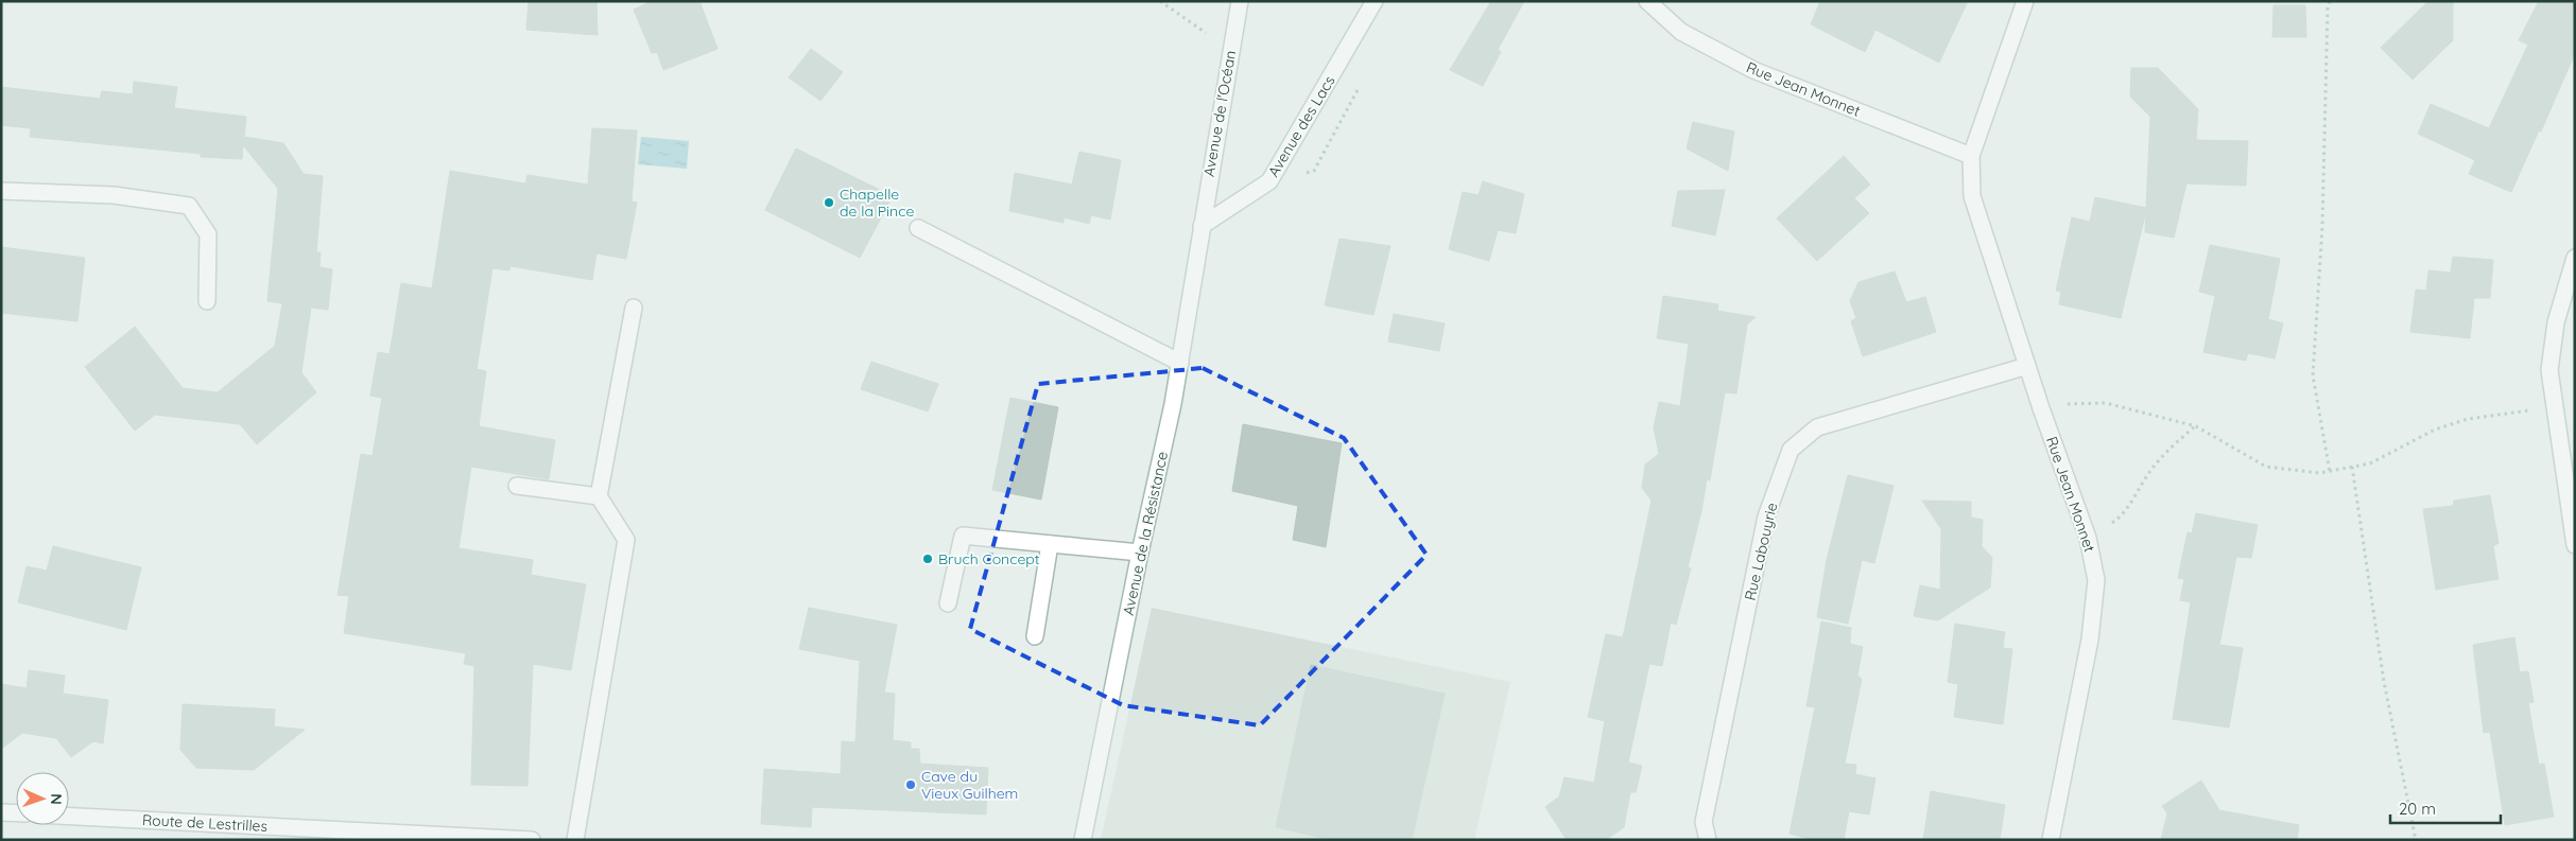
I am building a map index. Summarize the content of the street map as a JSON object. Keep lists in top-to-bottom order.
{
  "streets": {
    "street": [
      "Rue Jean Monnet",
      "Avenue de l'Océan",
      "Avenue des Lacs",
      "Avenue de la Résistance",
      "Rue Labouyrie",
      "Route de Lestrilles"
    ]
  },
  "crossings": [
    ["Rue Jean Monnet", "Rue Labouyrie"],
    ["Avenue de l'Océan", "Avenue des Lacs"],
    ["Avenue de l'Océan", "Avenue de la Résistance"],
    ["Avenue des Lacs", "Avenue de la Résistance"]
  ],
  "places": ["Chapelle de la Pince", "Bruch Concept", "Cave du Vieux Guilhem"],
  "scale_bar": "20 m",
  "north": "right"
}
